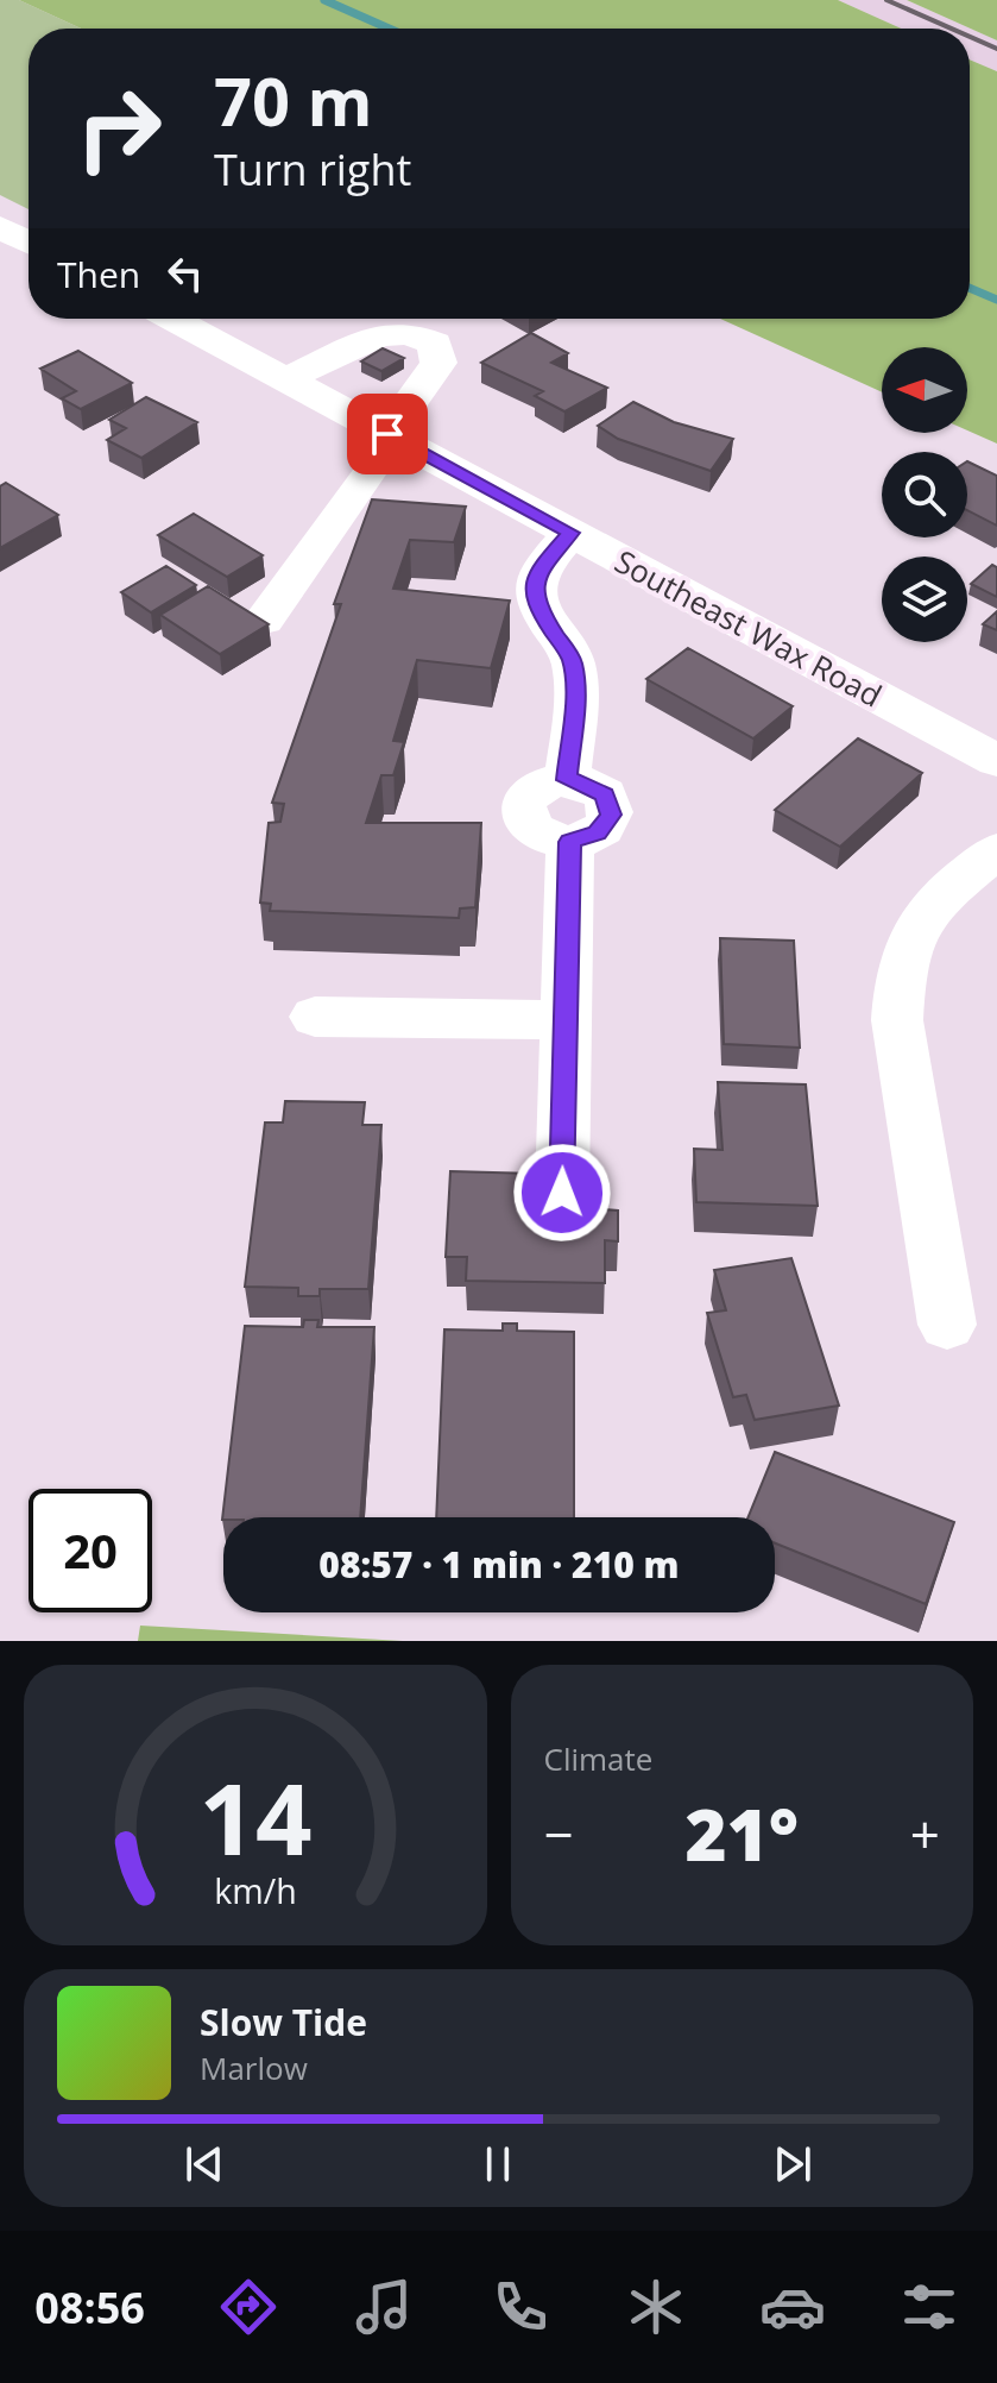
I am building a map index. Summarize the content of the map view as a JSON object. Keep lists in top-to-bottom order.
{
  "streets": {
    "street": ["Southeast Wax Road"]
  },
  "north": "left",
  "page": {
    "turn": ["70 m", "Turn right"],
    "then": "Then",
    "limit": "20",
    "trip": "08:57 · 1 min · 210 m",
    "tile": "Climate",
    "heat": ["−", "21°", "+"],
    "song": ["Slow Tide", "Marlow"],
    "tabs": "08:56",
    "gauge": ["14", "km/h"]
  }
}
